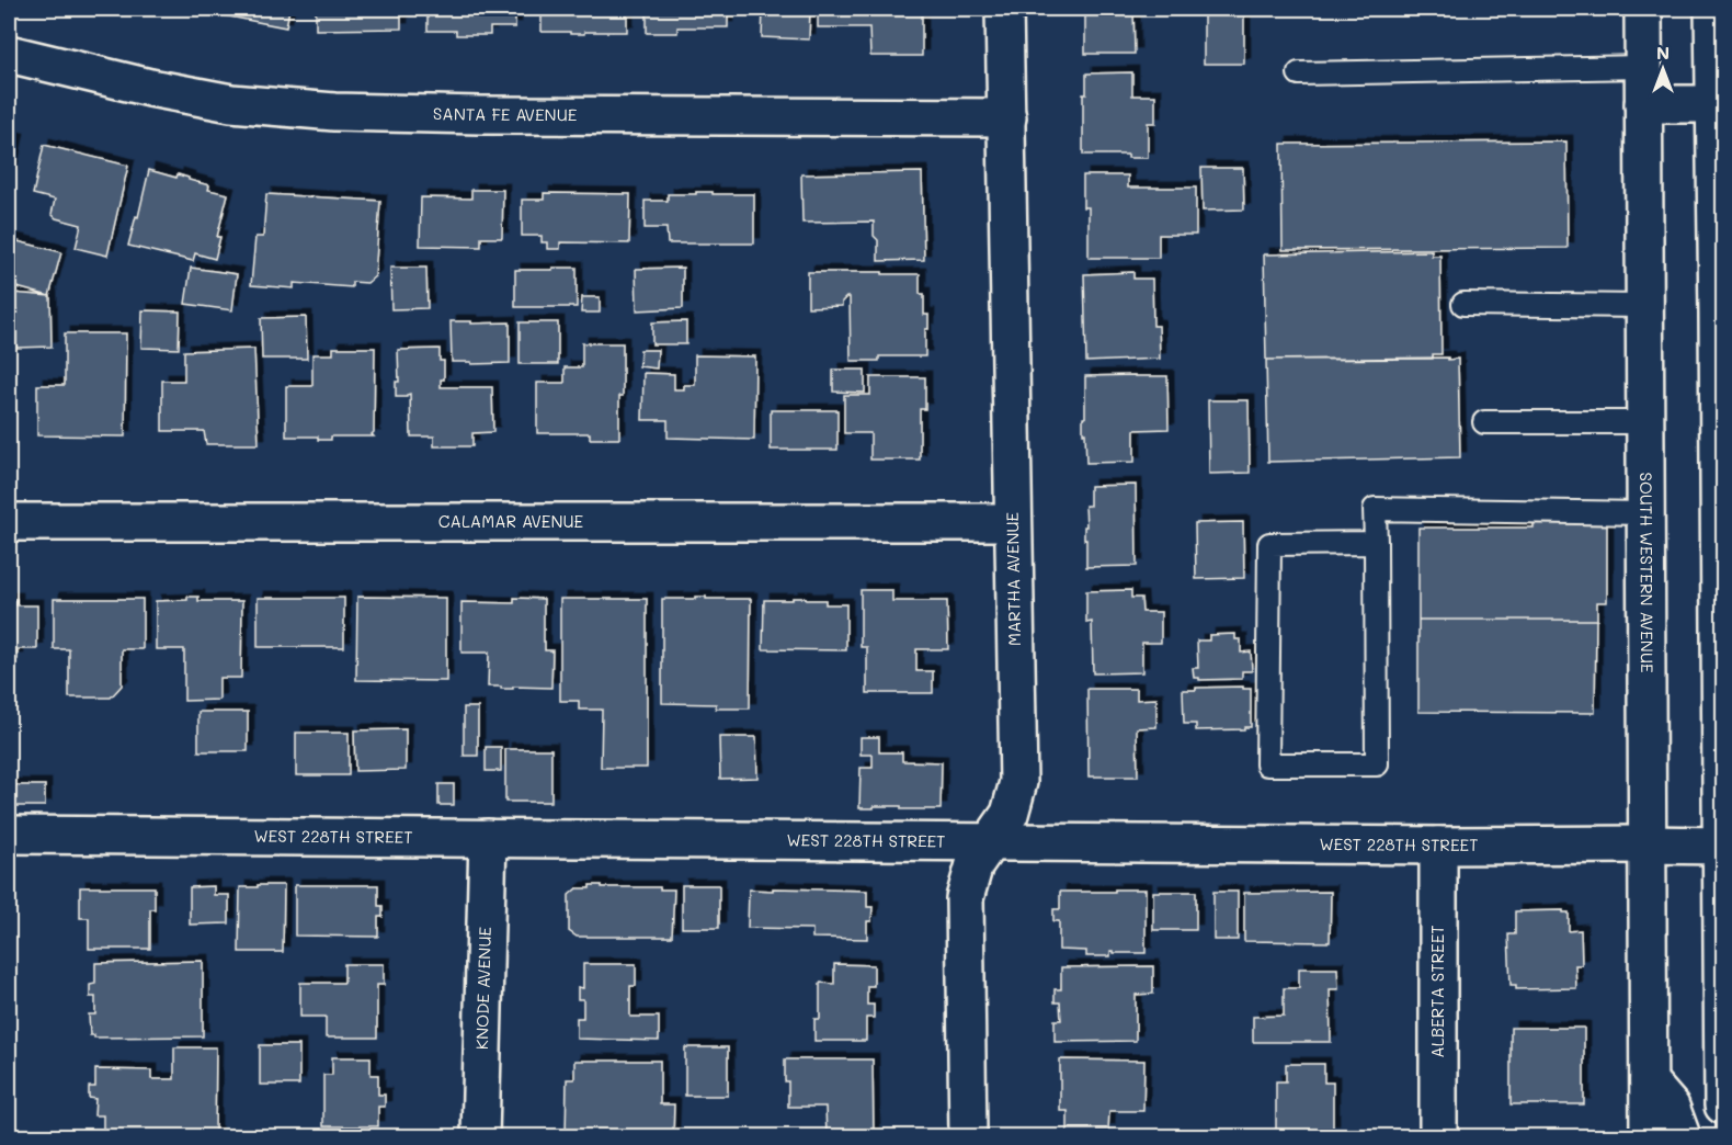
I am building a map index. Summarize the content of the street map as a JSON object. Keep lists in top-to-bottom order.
{
  "streets": {
    "street": [
      "SANTA FE AVENUE",
      "CALAMAR AVENUE",
      "SOUTH WESTERN AVENUE",
      "MARTHA AVENUE",
      "WEST 228TH STREET",
      "KNODE AVENUE",
      "ALBERTA STREET"
    ]
  },
  "crossings": [
    ["SANTA FE AVENUE", "MARTHA AVENUE"],
    ["CALAMAR AVENUE", "MARTHA AVENUE"],
    ["SOUTH WESTERN AVENUE", "WEST 228TH STREET"],
    ["MARTHA AVENUE", "WEST 228TH STREET"],
    ["WEST 228TH STREET", "KNODE AVENUE"],
    ["WEST 228TH STREET", "ALBERTA STREET"]
  ],
  "north": "top"
}
